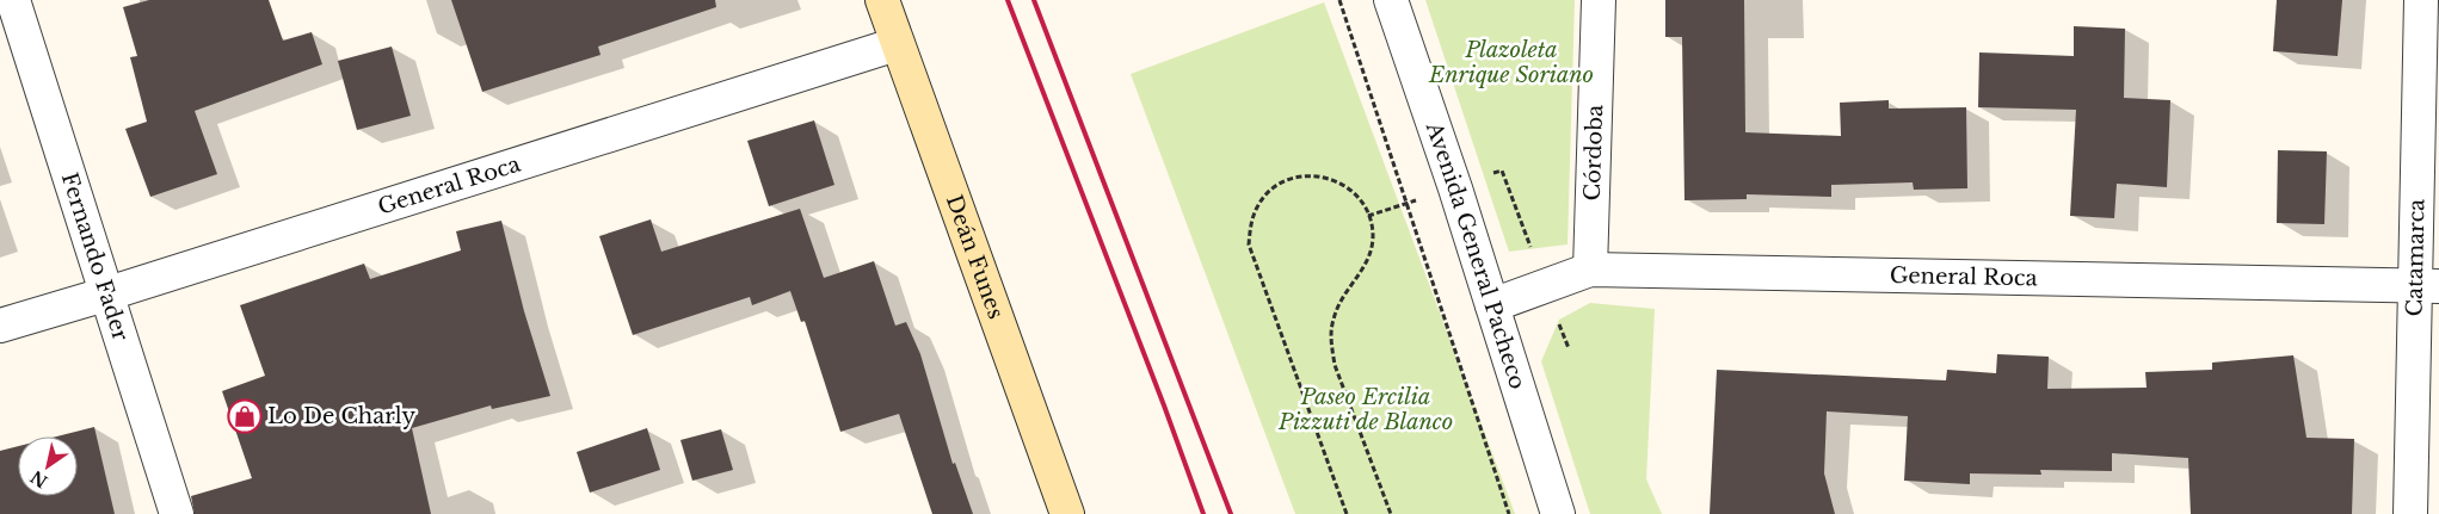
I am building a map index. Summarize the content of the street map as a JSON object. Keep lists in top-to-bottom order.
{
  "streets": {
    "main road": ["Deán Funes"],
    "street": [
      "Córdoba",
      "General Roca",
      "Fernando Fader",
      "Avenida General Pacheco",
      "Catamarca"
    ]
  },
  "crossings": [
    ["Córdoba", "General Roca"],
    ["General Roca", "Fernando Fader"],
    ["General Roca", "Avenida General Pacheco"],
    ["General Roca", "Catamarca"],
    ["General Roca", "Deán Funes"]
  ],
  "parks": ["Plazoleta Enrique Soriano", "Paseo Ercilia Pizzuti de Blanco"],
  "places": {
    "shop": ["Lo De Charly"]
  },
  "north": "bottom left"
}
